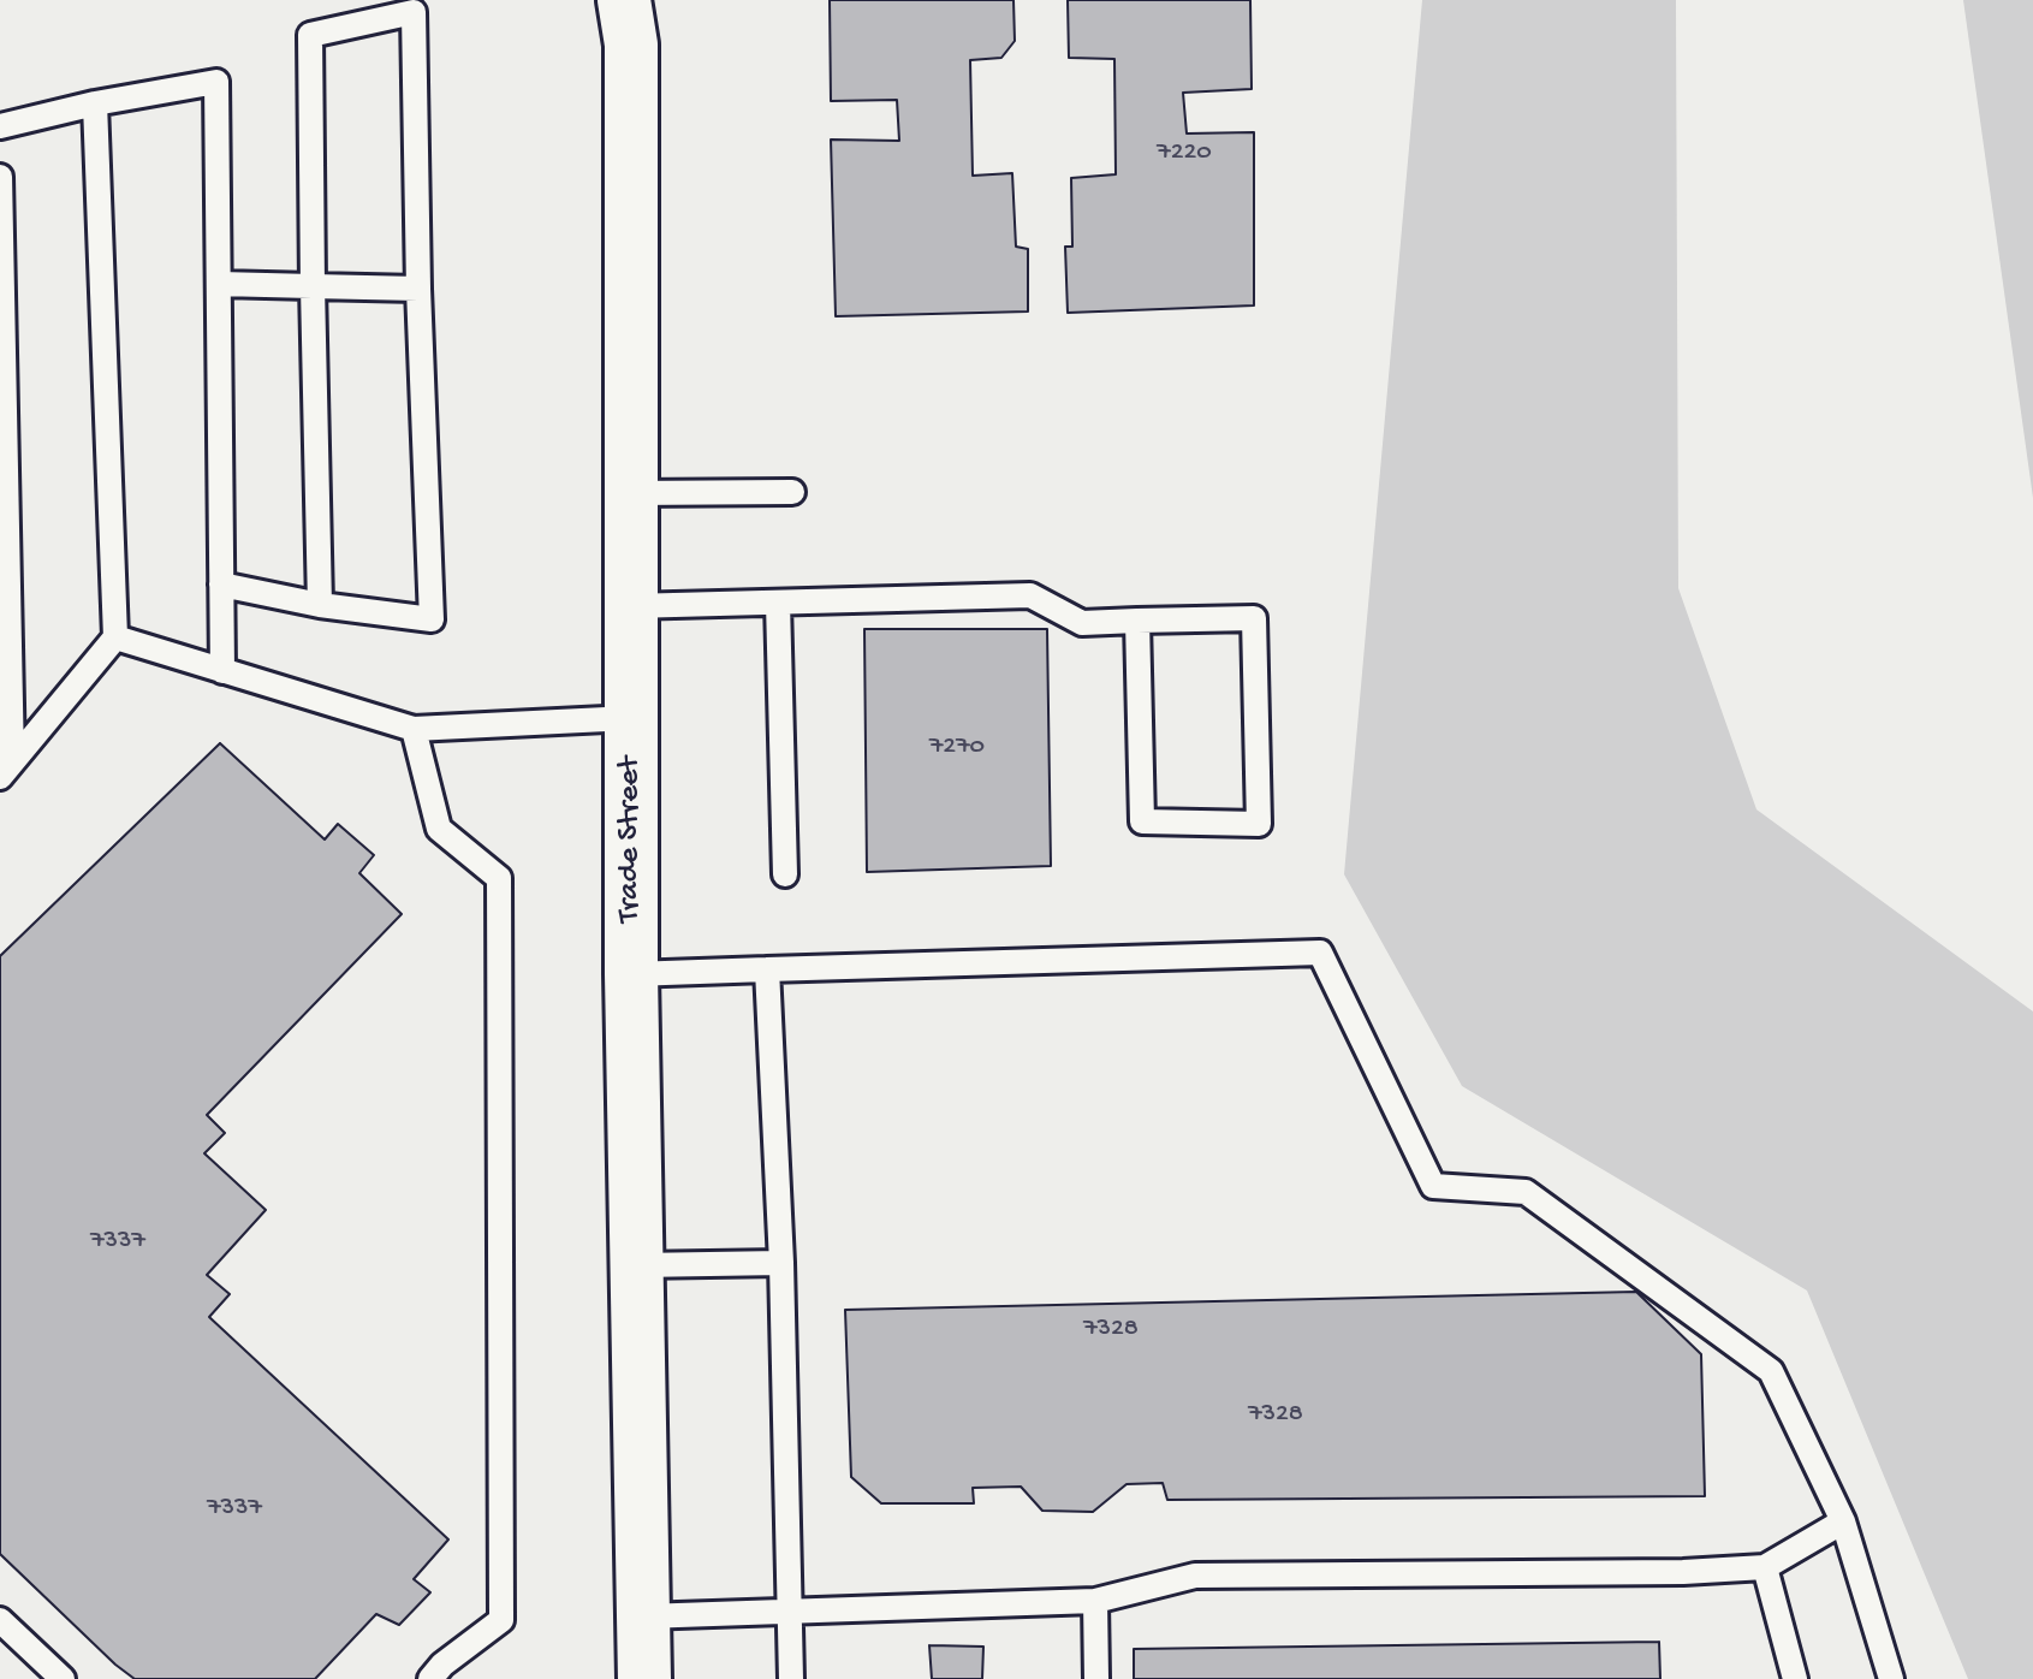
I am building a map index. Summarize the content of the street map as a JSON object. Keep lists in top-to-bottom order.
{
  "streets": {
    "street": ["Trade Street"]
  },
  "house_numbers": [
    "7220",
    "7270",
    "7337",
    "7328",
    "7328",
    "7337"
  ]
}
